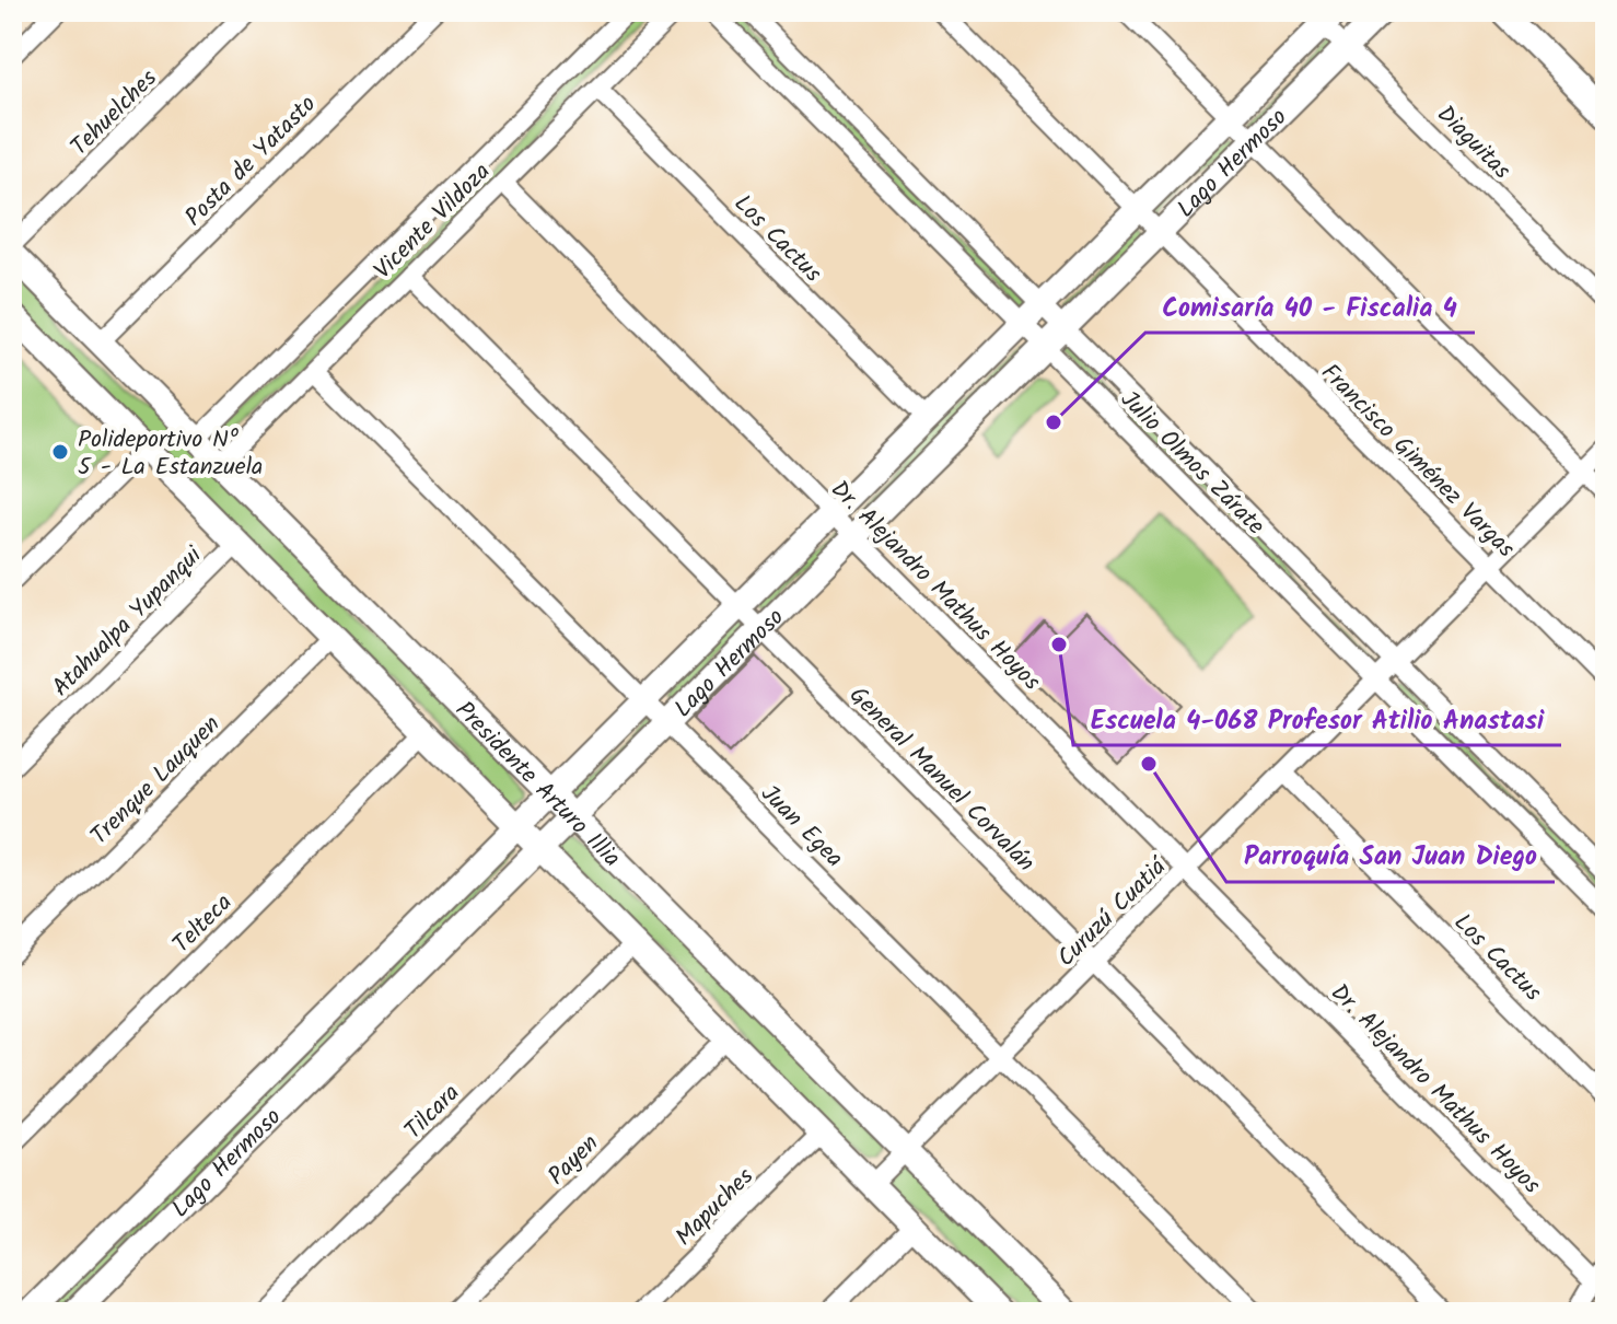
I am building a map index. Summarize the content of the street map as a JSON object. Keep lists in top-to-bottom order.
{
  "streets": {
    "street": [
      "Tehuelches",
      "Diaguitas",
      "Posta de Yatasto",
      "Lago Hermoso",
      "Vicente Vildoza",
      "Los Cactus",
      "Francisco Giménez Vargas",
      "Julio Olmos Zárate",
      "Dr. Alejandro Mathus Hoyos",
      "Atahualpa Yupanqui",
      "General Manuel Corvalán",
      "Trenque Lauquen",
      "Presidente Arturo Illia",
      "Juan Egea",
      "Curuzú Cuatiá",
      "Telteca",
      "Tilcara",
      "Payen",
      "Mapuches"
    ]
  },
  "crossings": [
    ["Tehuelches", "Presidente Arturo Illia"],
    ["Diaguitas", "Lago Hermoso"],
    ["Posta de Yatasto", "Presidente Arturo Illia"],
    ["Lago Hermoso", "Los Cactus"],
    ["Lago Hermoso", "Francisco Giménez Vargas"],
    ["Lago Hermoso", "Julio Olmos Zárate"],
    ["Lago Hermoso", "Dr. Alejandro Mathus Hoyos"],
    ["Lago Hermoso", "General Manuel Corvalán"],
    ["Lago Hermoso", "Presidente Arturo Illia"],
    ["Lago Hermoso", "Juan Egea"],
    ["Vicente Vildoza", "Los Cactus"],
    ["Vicente Vildoza", "Dr. Alejandro Mathus Hoyos"],
    ["Vicente Vildoza", "General Manuel Corvalán"],
    ["Vicente Vildoza", "Presidente Arturo Illia"],
    ["Vicente Vildoza", "Juan Egea"],
    ["Los Cactus", "Curuzú Cuatiá"],
    ["Francisco Giménez Vargas", "Curuzú Cuatiá"],
    ["Julio Olmos Zárate", "Curuzú Cuatiá"],
    ["Dr. Alejandro Mathus Hoyos", "Curuzú Cuatiá"],
    ["Atahualpa Yupanqui", "Presidente Arturo Illia"],
    ["General Manuel Corvalán", "Curuzú Cuatiá"],
    ["Trenque Lauquen", "Presidente Arturo Illia"],
    ["Presidente Arturo Illia", "Curuzú Cuatiá"],
    ["Presidente Arturo Illia", "Telteca"],
    ["Presidente Arturo Illia", "Tilcara"],
    ["Presidente Arturo Illia", "Payen"],
    ["Presidente Arturo Illia", "Mapuches"],
    ["Juan Egea", "Curuzú Cuatiá"]
  ],
  "places": [
    "Comisaría 40 - Fiscalia 4",
    "Polideportivo Nº 5 - La Estanzuela",
    "Escuela 4-068 Profesor Atilio Anastasi",
    "Parroquía San Juan Diego"
  ]
}
